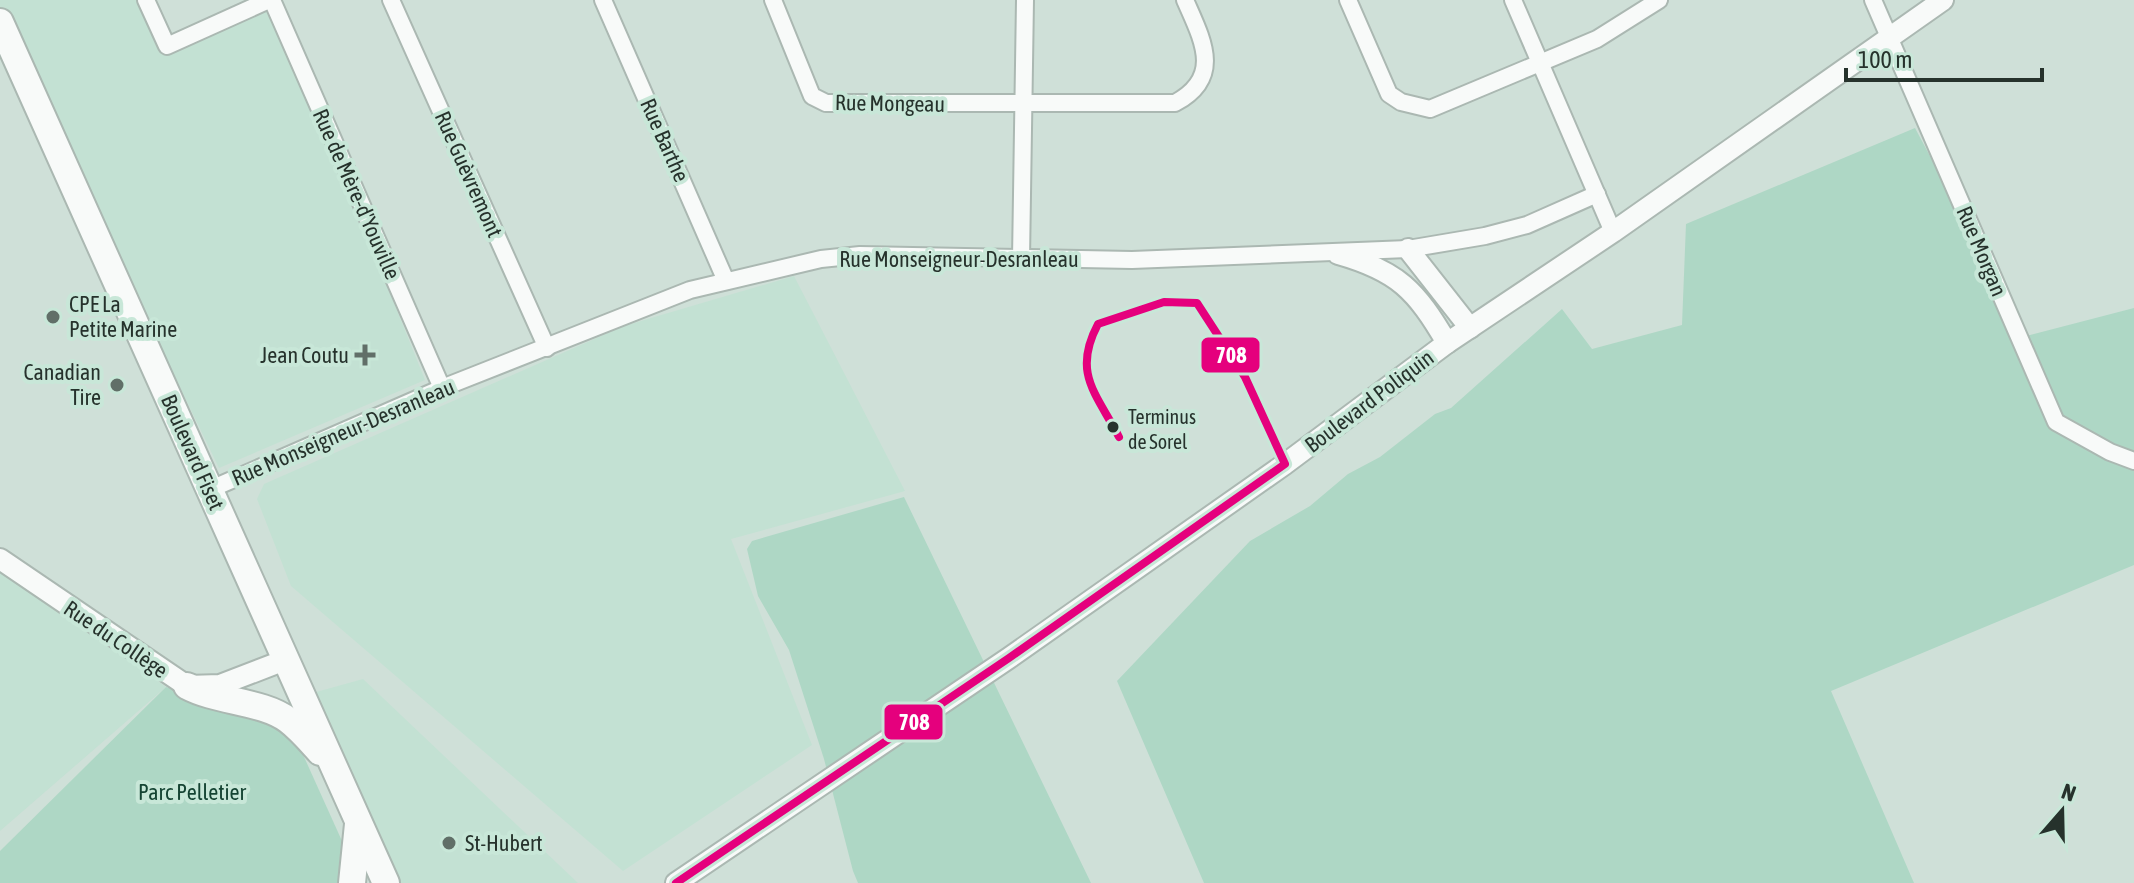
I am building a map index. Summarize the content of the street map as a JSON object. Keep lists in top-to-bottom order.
{
  "streets": {
    "main road": ["Boulevard Fiset"],
    "street": [
      "Rue Mongeau",
      "Rue Barthe",
      "Rue Guèvremont",
      "Rue de Mère-d'Youville",
      "Rue Morgan",
      "Rue Monseigneur-Desranleau",
      "Boulevard Poliquin",
      "Rue du Collège"
    ]
  },
  "crossings": [
    ["Rue Barthe", "Rue Monseigneur-Desranleau"],
    ["Rue Guèvremont", "Rue Monseigneur-Desranleau"],
    ["Rue de Mère-d'Youville", "Rue Monseigneur-Desranleau"],
    ["Rue Morgan", "Boulevard Poliquin"],
    ["Rue Monseigneur-Desranleau", "Boulevard Fiset"],
    ["Boulevard Fiset", "Rue du Collège"]
  ],
  "parks": ["Parc Pelletier"],
  "places": {
    "other": [
      "CPE La Petite Marine",
      "Canadian Tire",
      "Terminus de Sorel",
      "St-Hubert"
    ],
    "health": ["Jean Coutu"]
  },
  "lines": ["transit line 708"],
  "scale_bar": "100 m",
  "north": "top"
}
